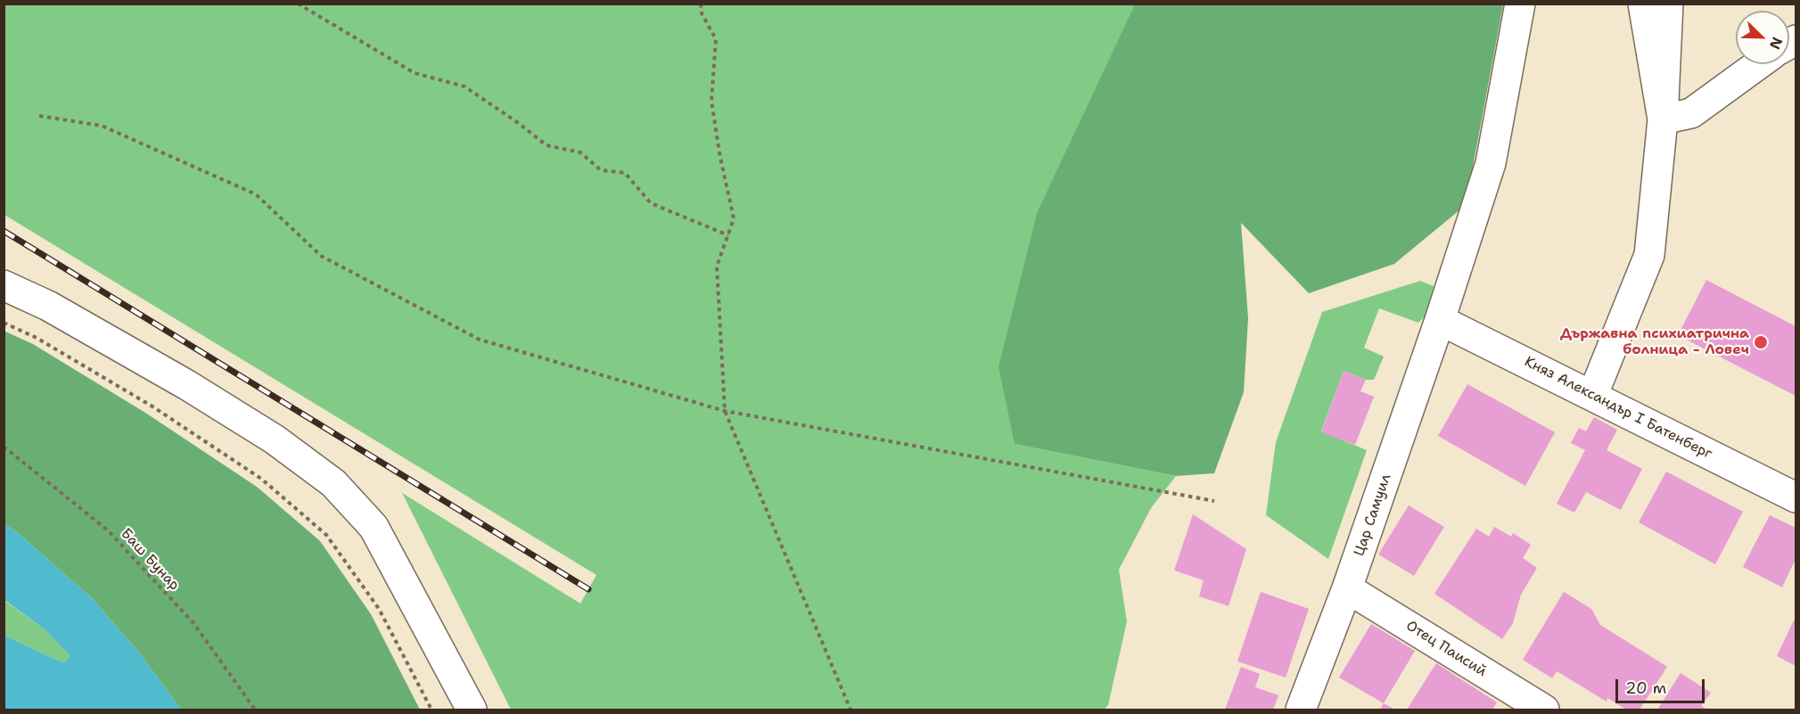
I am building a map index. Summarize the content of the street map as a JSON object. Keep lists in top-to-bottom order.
{
  "streets": {
    "street": ["Княз Александър I Батенберг", "Цар Самуил", "Отец Паисий"],
    "path": ["Баш Бунар"]
  },
  "crossings": [
    ["Княз Александър I Батенберг", "Цар Самуил"],
    ["Цар Самуил", "Отец Паисий"]
  ],
  "places": ["Държавна психиатрична болница - Ловеч"],
  "scale_bar": "20 m",
  "north": "bottom right"
}
